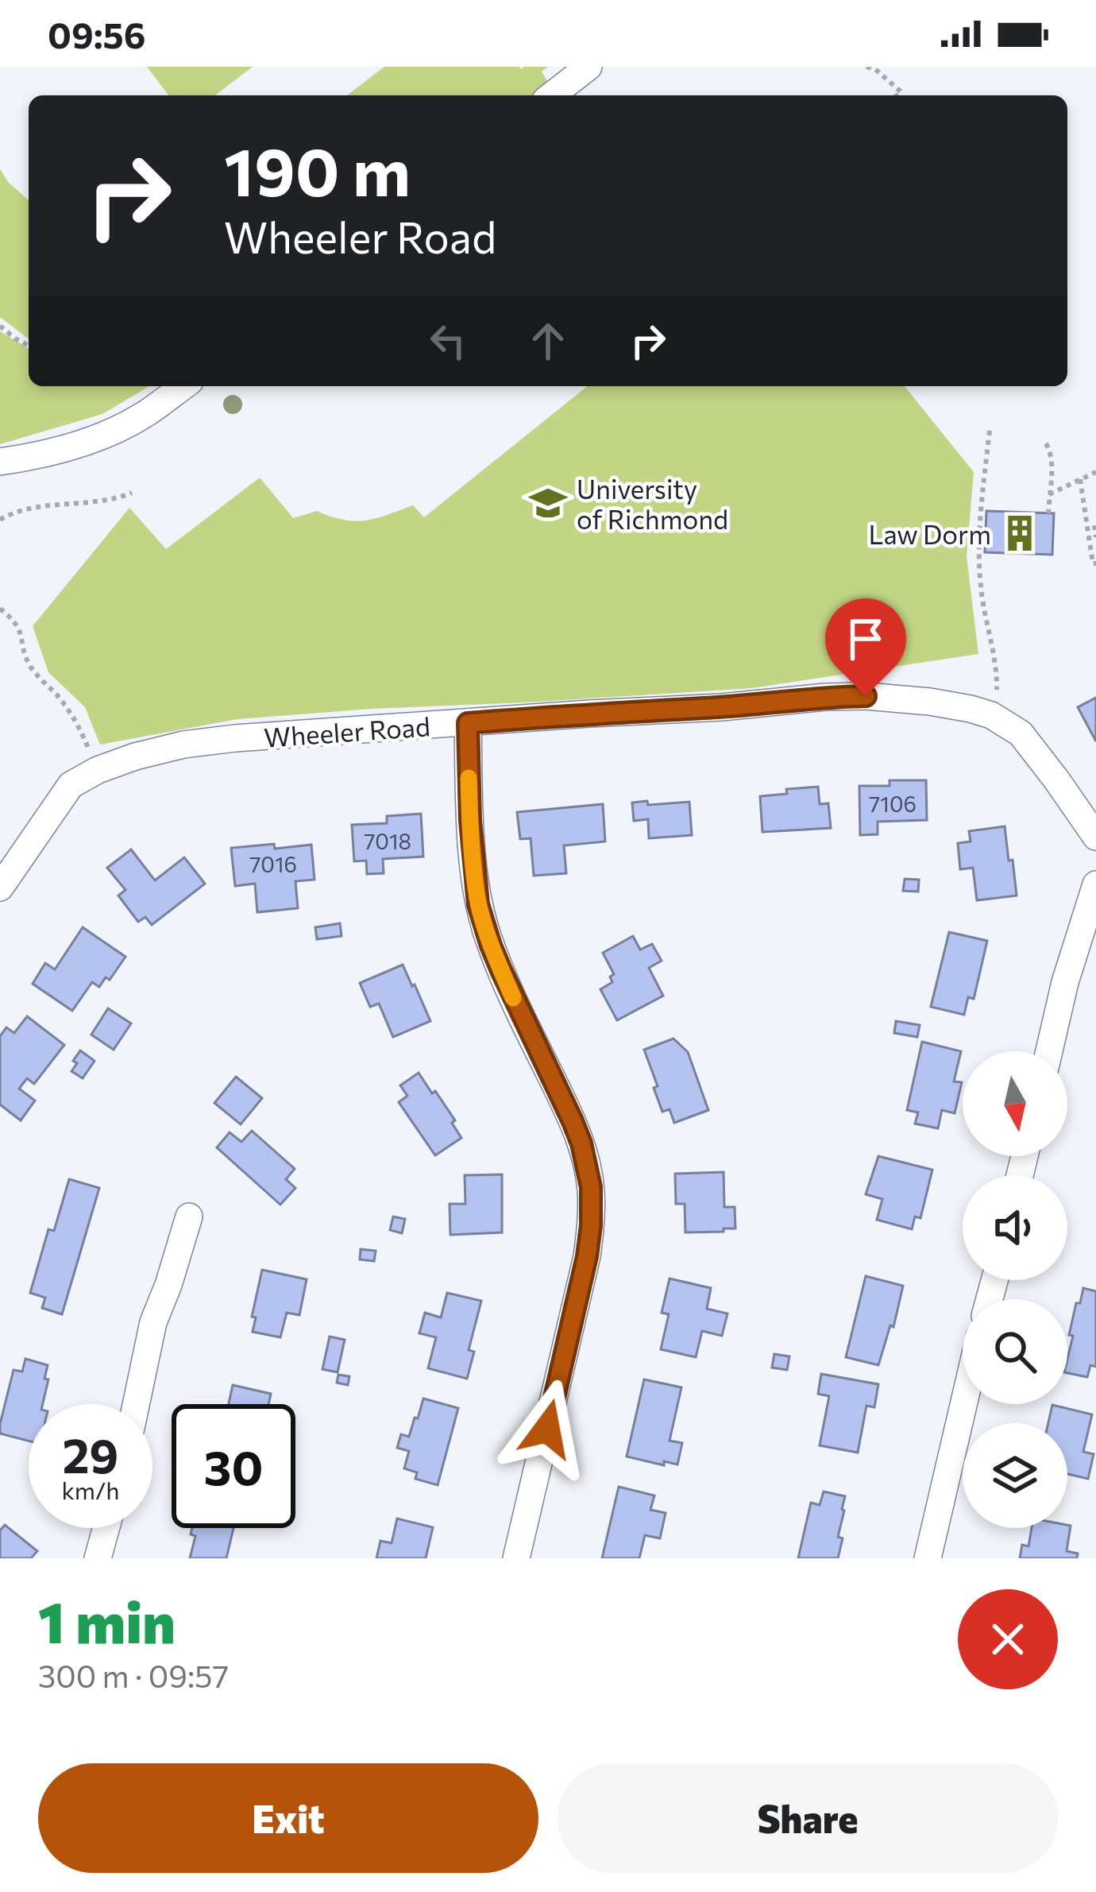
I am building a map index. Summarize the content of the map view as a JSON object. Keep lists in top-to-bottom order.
{
  "streets": {
    "street": ["Wheeler Road"]
  },
  "places": {
    "school or university": ["University of Richmond"],
    "building": ["Law Dorm"]
  },
  "house_numbers": ["7106", "7018", "7016"],
  "north": "bottom",
  "page": {
    "status": "09:56",
    "turn": ["190 m", "Wheeler Road"],
    "speed": "29 km/h",
    "limit": "30",
    "heading": ["1 min", "300 m · 09:57"],
    "buttons": ["Exit", "Share"]
  }
}
